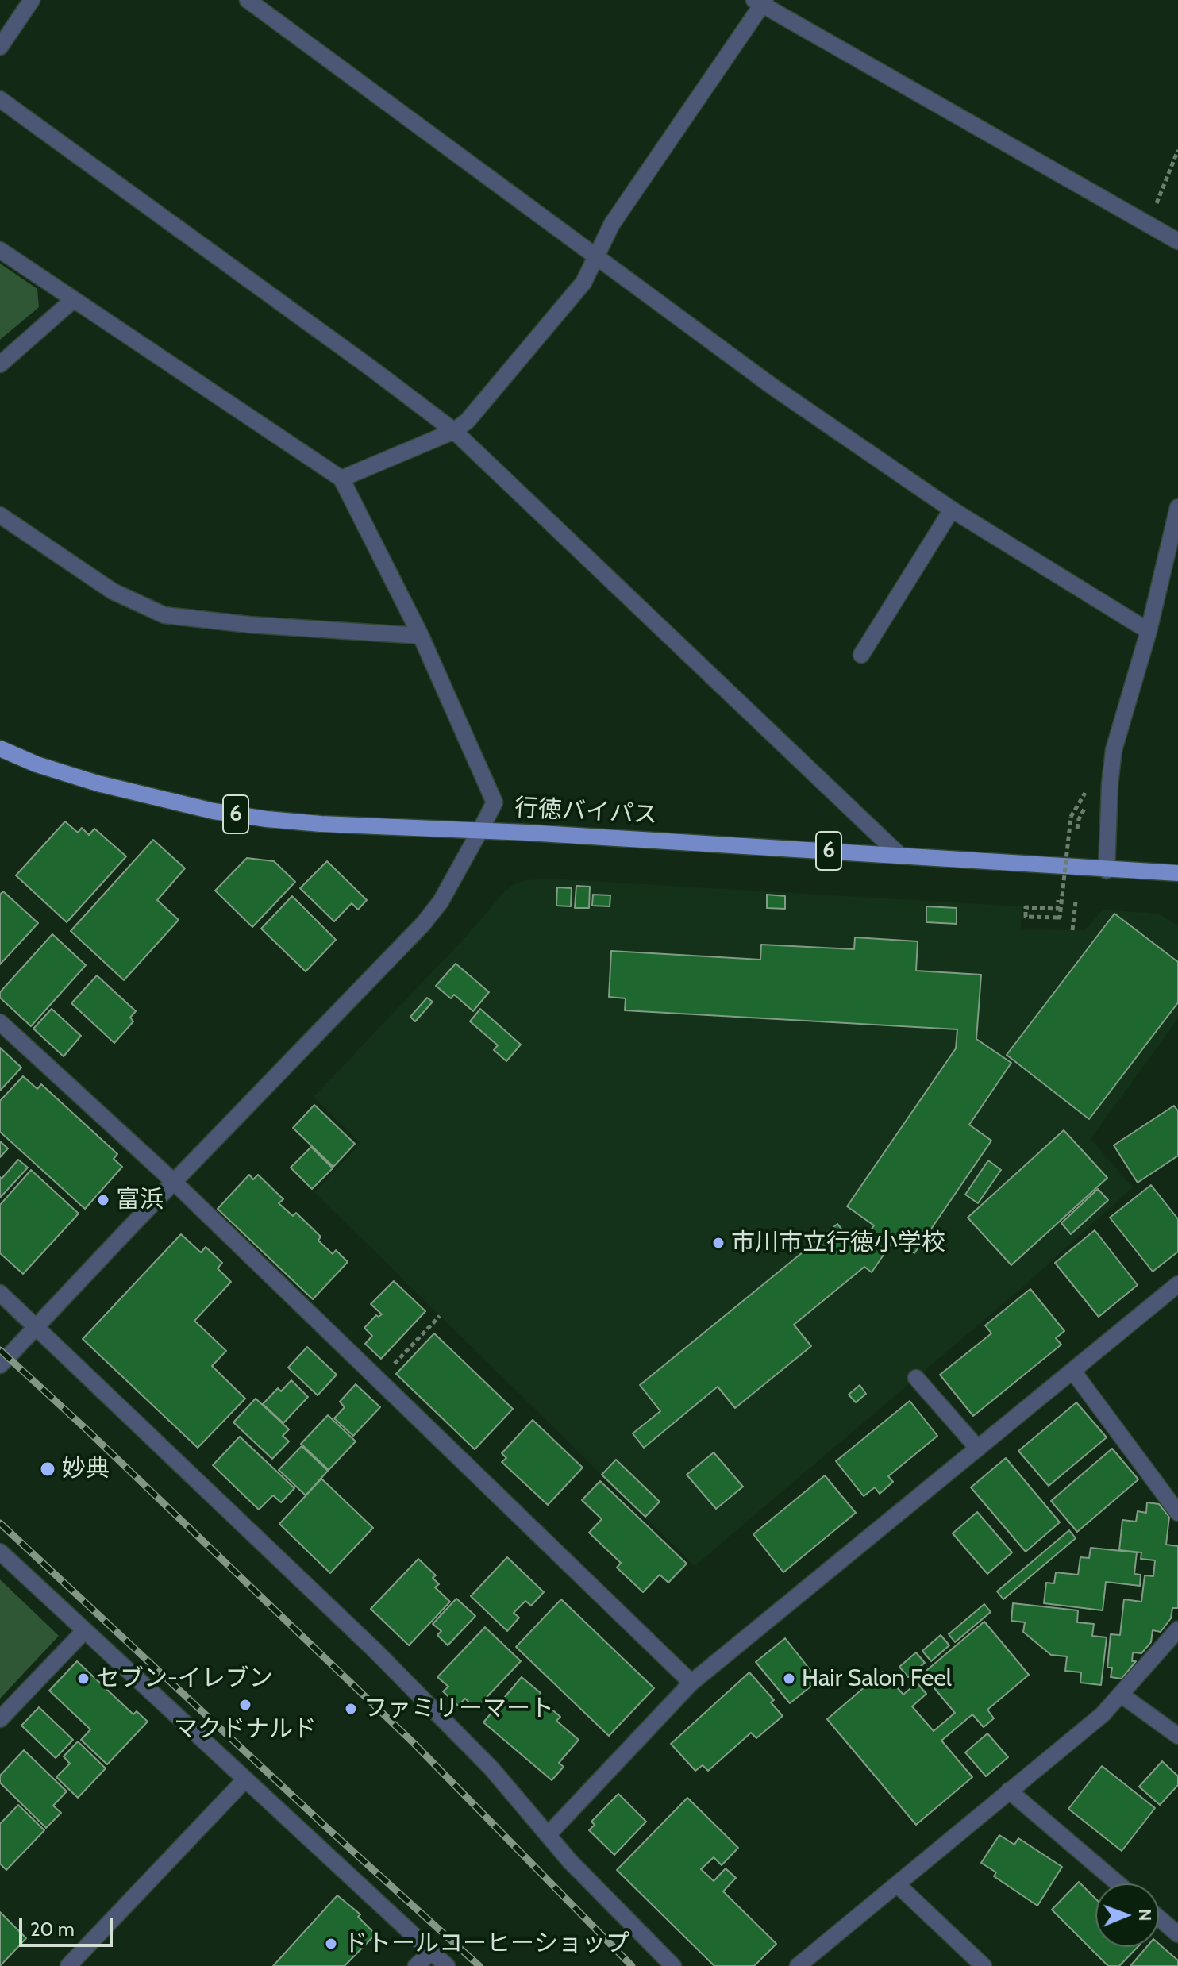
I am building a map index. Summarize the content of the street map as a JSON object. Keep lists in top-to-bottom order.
{
  "streets": {
    "main road": ["行徳バイパス", "6"]
  },
  "places": [
    "富浜",
    "市川市立行徳小学校",
    "妙典",
    "セブン-イレブン",
    "Hair Salon Feel",
    "マクドナルド",
    "ファミリーマート",
    "ドトールコーヒーショップ"
  ],
  "scale_bar": "20 m",
  "north": "right"
}
